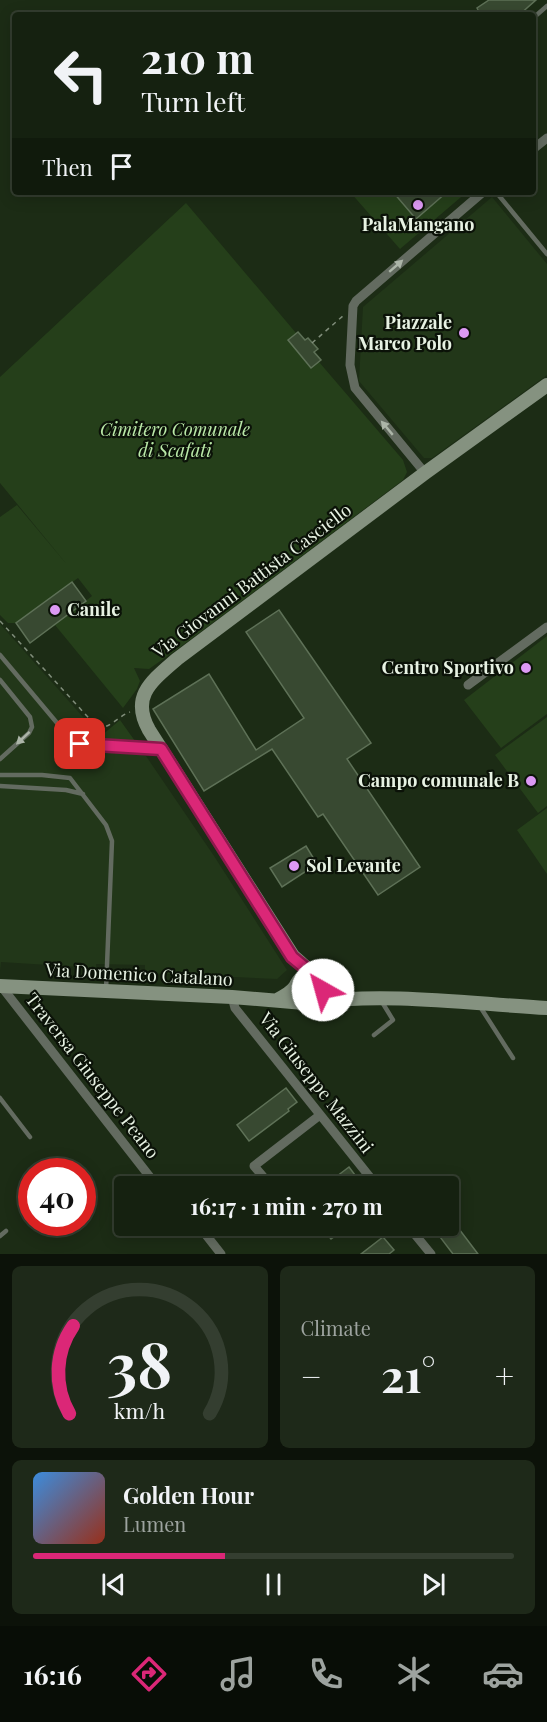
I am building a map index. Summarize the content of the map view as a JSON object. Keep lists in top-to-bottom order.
{
  "streets": {
    "street": [
      "Via Giovanni Battista Casciello",
      "Via Domenico Catalano",
      "Traversa Giuseppe Peano",
      "Via Giuseppe Mazzini"
    ]
  },
  "crossings": [
    ["Via Domenico Catalano", "Traversa Giuseppe Peano"],
    ["Via Domenico Catalano", "Via Giuseppe Mazzini"]
  ],
  "parks": ["Cimitero Comunale di Scafati"],
  "places": [
    "PalaMangano",
    "Piazzale Marco Polo",
    "Canile",
    "Centro Sportivo",
    "Campo comunale B",
    "Sol Levante"
  ],
  "page": {
    "turn": ["210 m", "Turn left"],
    "then": "Then",
    "limit": "40",
    "trip": "16:17 · 1 min · 270 m",
    "tile": "Climate",
    "heat": ["−", "21°", "+"],
    "song": ["Golden Hour", "Lumen"],
    "tabs": "16:16",
    "gauge": ["38", "km/h"]
  }
}
